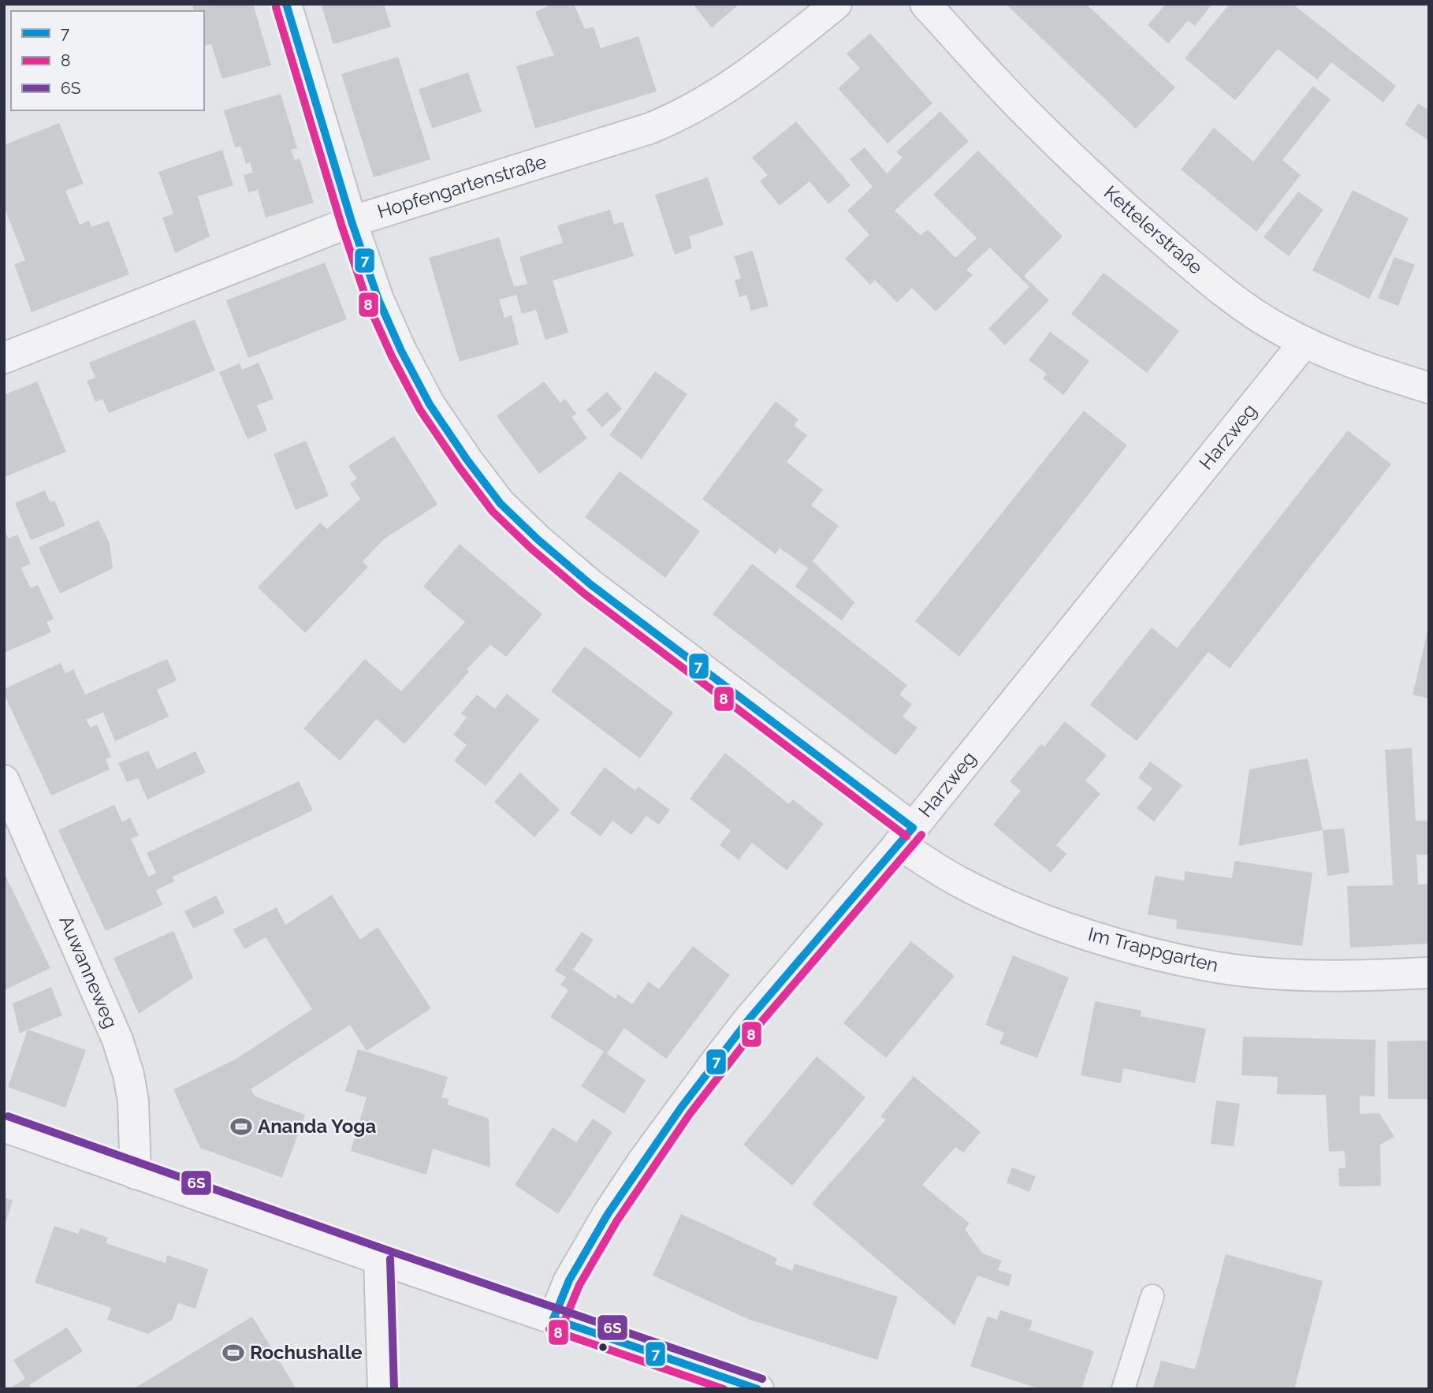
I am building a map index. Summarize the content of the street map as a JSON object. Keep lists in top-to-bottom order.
{
  "streets": {
    "street": [
      "Hopfengartenstraße",
      "Kettelerstraße",
      "Harzweg",
      "Im Trappgarten",
      "Auwanneweg"
    ]
  },
  "crossings": [
    ["Hopfengartenstraße", "Im Trappgarten"],
    ["Kettelerstraße", "Harzweg"],
    ["Harzweg", "Im Trappgarten"]
  ],
  "places": {
    "sports": ["Ananda Yoga", "Rochushalle"]
  },
  "lines": ["transit line 7", "transit line 8", "transit line 6S"],
  "legend": ["7", "8", "6S"]
}
